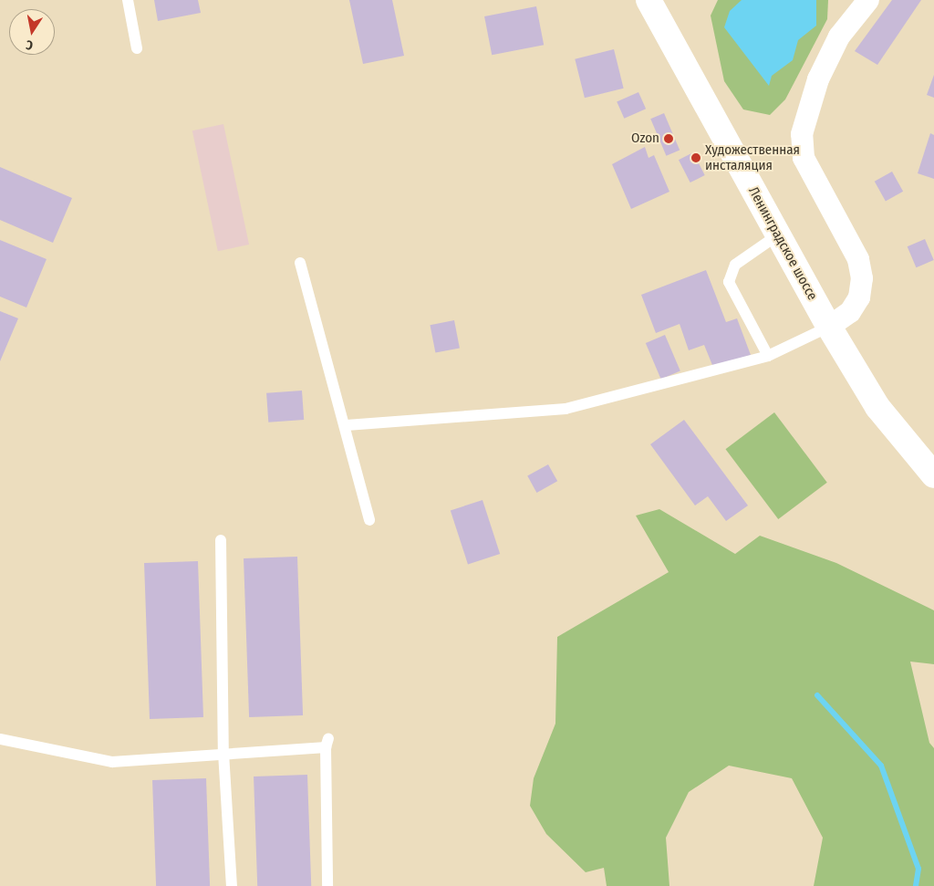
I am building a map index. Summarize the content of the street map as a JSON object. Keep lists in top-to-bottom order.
{
  "streets": {
    "main road": ["Ленинградское шоссе"]
  },
  "places": ["Ozon", "Художественная инсталяция"],
  "north": "bottom"
}
